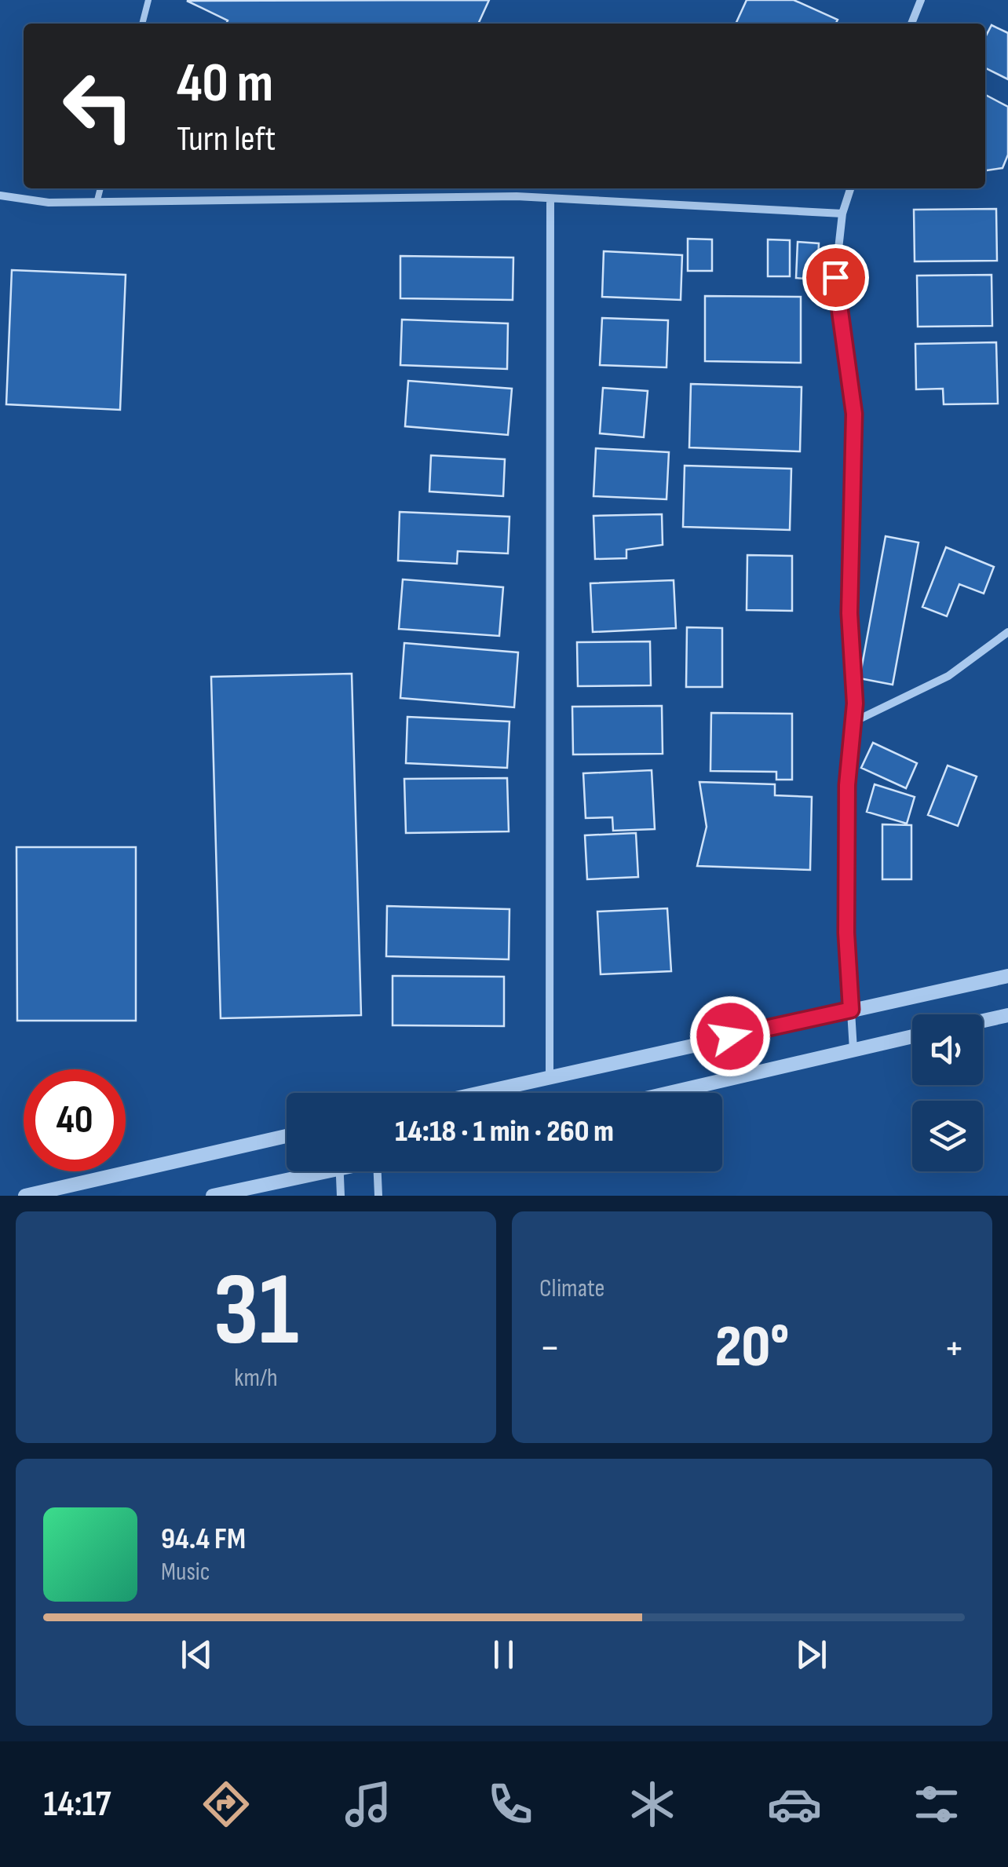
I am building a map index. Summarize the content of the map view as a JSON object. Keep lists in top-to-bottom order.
{
  "page": {
    "turn": ["40 m", "Turn left"],
    "limit": "40",
    "trip": "14:18 · 1 min · 260 m",
    "tile": [
      ["31", "km/h"],
      "Climate"
    ],
    "heat": ["−", "20°", "+"],
    "song": ["94.4 FM", "Music"],
    "tabs": "14:17"
  }
}
